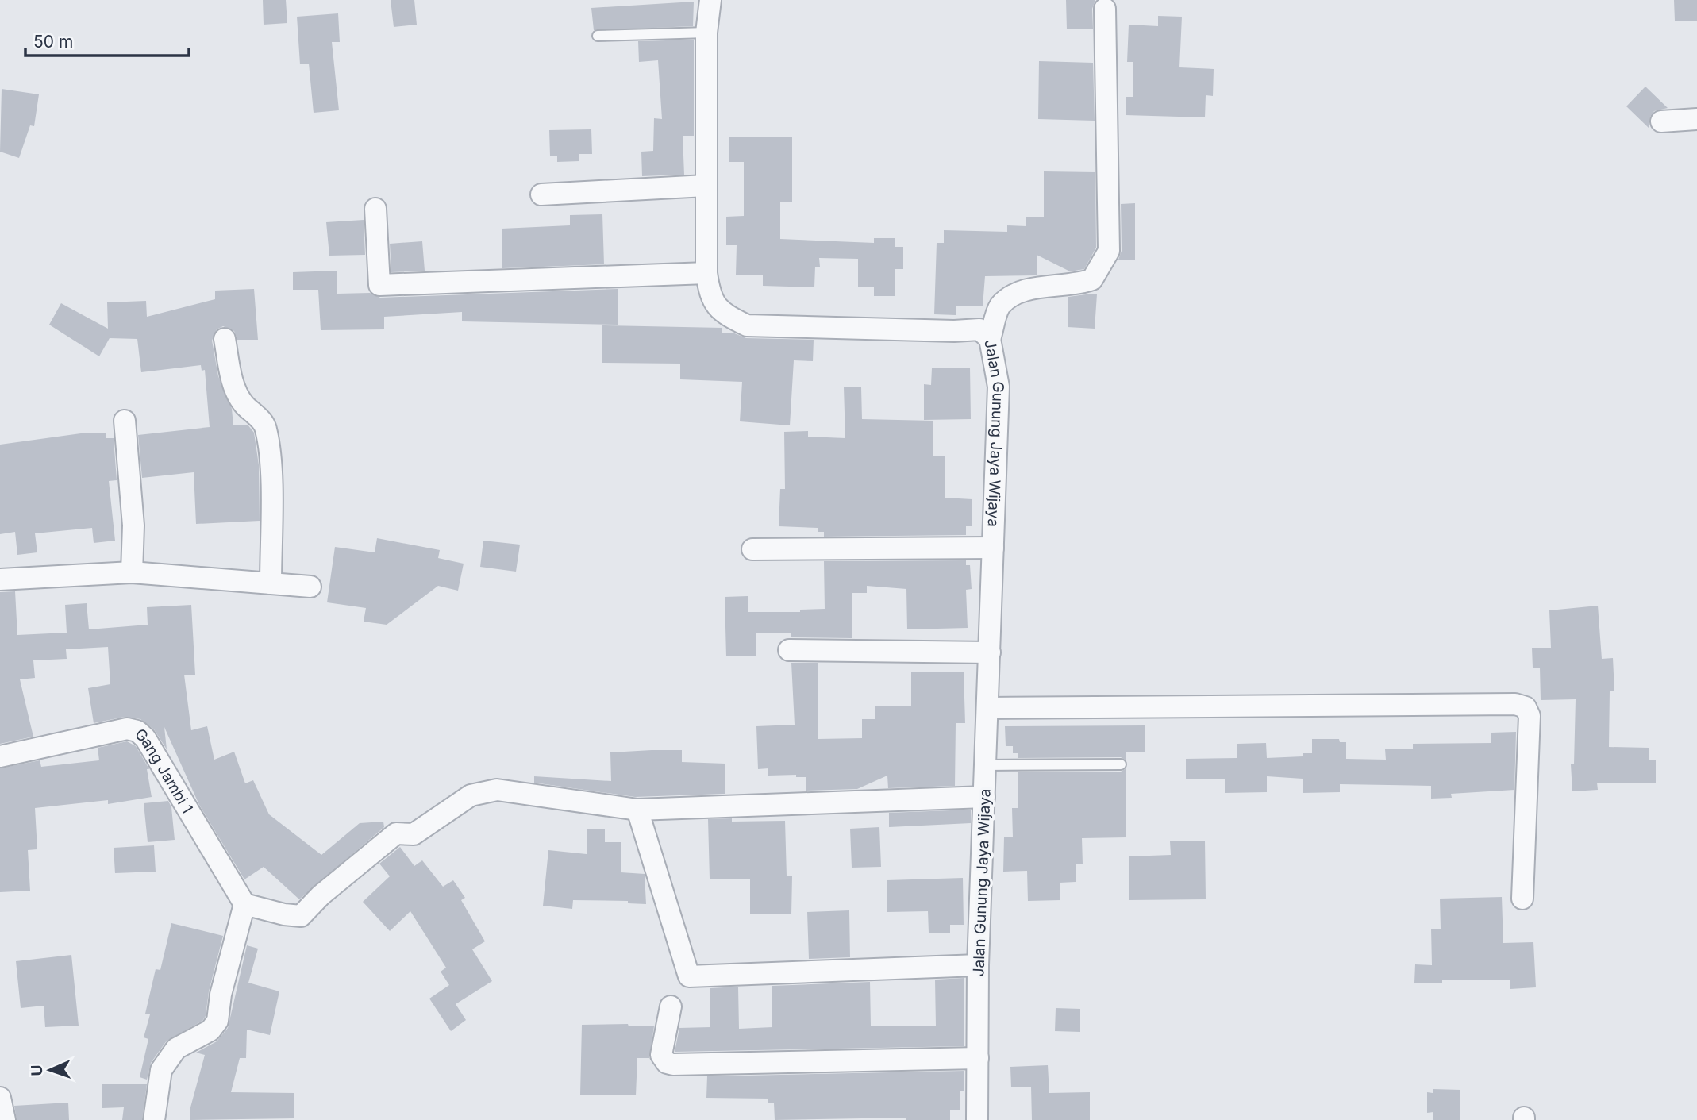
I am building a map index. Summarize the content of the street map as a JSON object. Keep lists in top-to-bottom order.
{
  "streets": {
    "street": ["Jalan Gunung Jaya Wijaya", "Gang Jambi 1"]
  },
  "scale_bar": "50 m",
  "north": "left"
}
